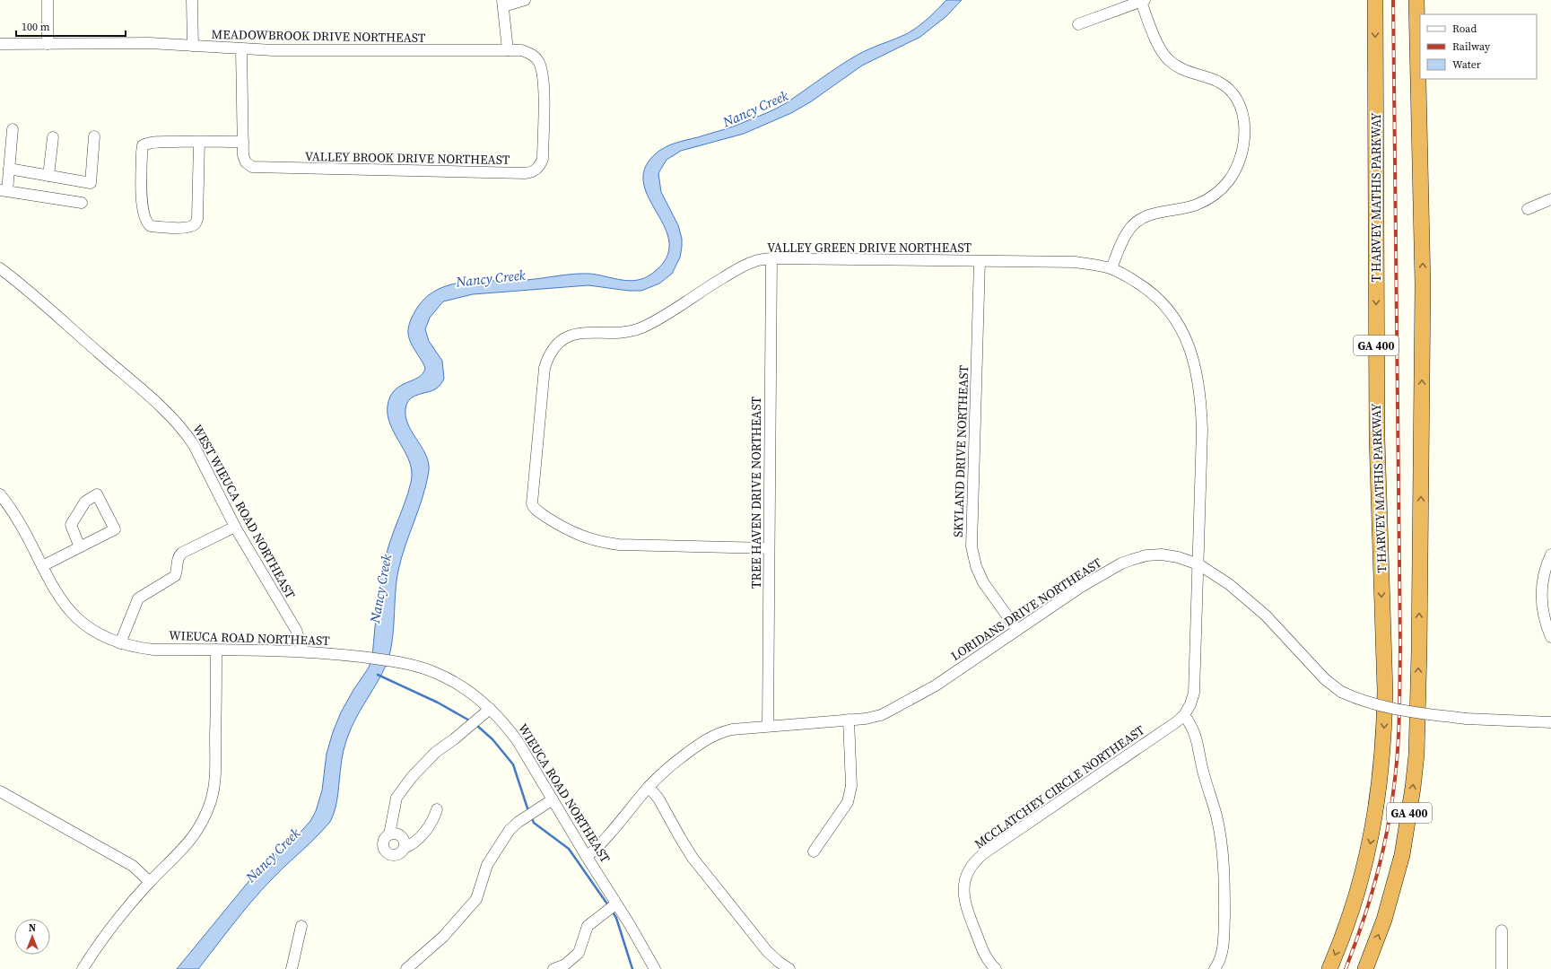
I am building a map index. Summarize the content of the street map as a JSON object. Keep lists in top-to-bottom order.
{
  "streets": {
    "highway": ["T HARVEY MATHIS PARKWAY", "GA 400"],
    "street": [
      "MEADOWBROOK DRIVE NORTHEAST",
      "VALLEY BROOK DRIVE NORTHEAST",
      "VALLEY GREEN DRIVE NORTHEAST",
      "SKYLAND DRIVE NORTHEAST",
      "TREE HAVEN DRIVE NORTHEAST",
      "WEST WIEUCA ROAD NORTHEAST",
      "LORIDANS DRIVE NORTHEAST",
      "WIEUCA ROAD NORTHEAST",
      "MCCLATCHEY CIRCLE NORTHEAST"
    ]
  },
  "crossings": [
    ["MEADOWBROOK DRIVE NORTHEAST", "VALLEY BROOK DRIVE NORTHEAST"],
    ["VALLEY GREEN DRIVE NORTHEAST", "SKYLAND DRIVE NORTHEAST"],
    ["VALLEY GREEN DRIVE NORTHEAST", "TREE HAVEN DRIVE NORTHEAST"],
    ["VALLEY GREEN DRIVE NORTHEAST", "LORIDANS DRIVE NORTHEAST"],
    ["VALLEY GREEN DRIVE NORTHEAST", "MCCLATCHEY CIRCLE NORTHEAST"],
    ["SKYLAND DRIVE NORTHEAST", "LORIDANS DRIVE NORTHEAST"],
    ["TREE HAVEN DRIVE NORTHEAST", "LORIDANS DRIVE NORTHEAST"],
    ["WEST WIEUCA ROAD NORTHEAST", "WIEUCA ROAD NORTHEAST"],
    ["LORIDANS DRIVE NORTHEAST", "WIEUCA ROAD NORTHEAST"],
    ["LORIDANS DRIVE NORTHEAST", "MCCLATCHEY CIRCLE NORTHEAST"]
  ],
  "water": ["Nancy Creek"],
  "legend": ["Road", "Railway", "Water"],
  "scale_bar": "100 m",
  "north": "top"
}
